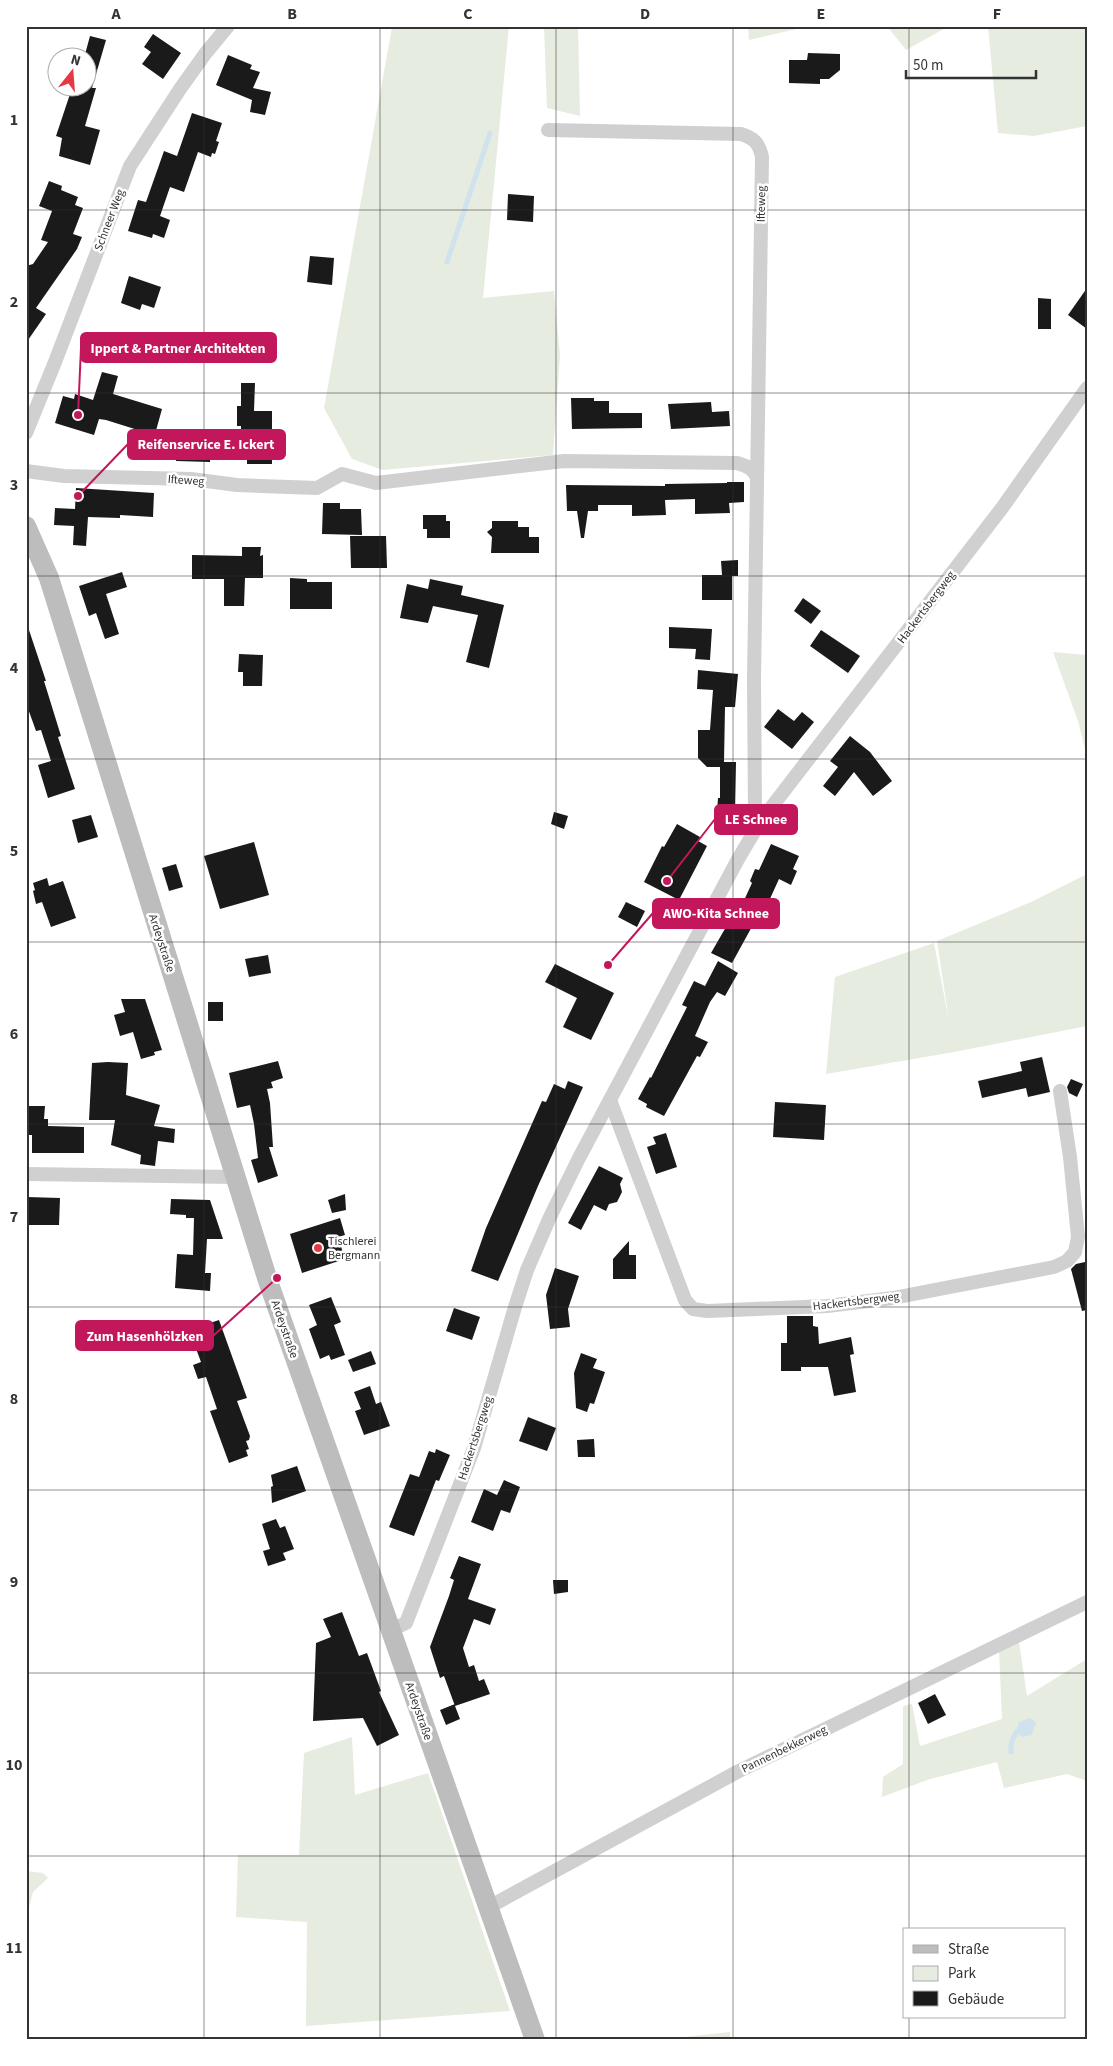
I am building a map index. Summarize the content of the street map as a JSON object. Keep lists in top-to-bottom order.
{
  "streets": {
    "main road": ["Ardeystraße"],
    "street": [
      "Ifteweg",
      "Schneer Weg",
      "Hackertsbergweg",
      "Pannenbekkerweg"
    ]
  },
  "crossings": [
    ["Hackertsbergweg", "Ardeystraße"],
    ["Ardeystraße", "Pannenbekkerweg"]
  ],
  "places": [
    "Ippert & Partner Architekten",
    "Reifenservice E. Ickert",
    "LE Schnee",
    "AWO-Kita Schnee",
    "Tischlerei Bergmann",
    "Zum Hasenhölzken"
  ],
  "legend": ["Straße", "Park", "Gebäude"],
  "scale_bar": "50 m",
  "north": "top",
  "grid": {
    "columns": [
      "A",
      "B",
      "C",
      "D",
      "E",
      "F"
    ],
    "rows": [
      "1",
      "2",
      "3",
      "4",
      "5",
      "6",
      "7",
      "8",
      "9",
      "10",
      "11"
    ]
  }
}
